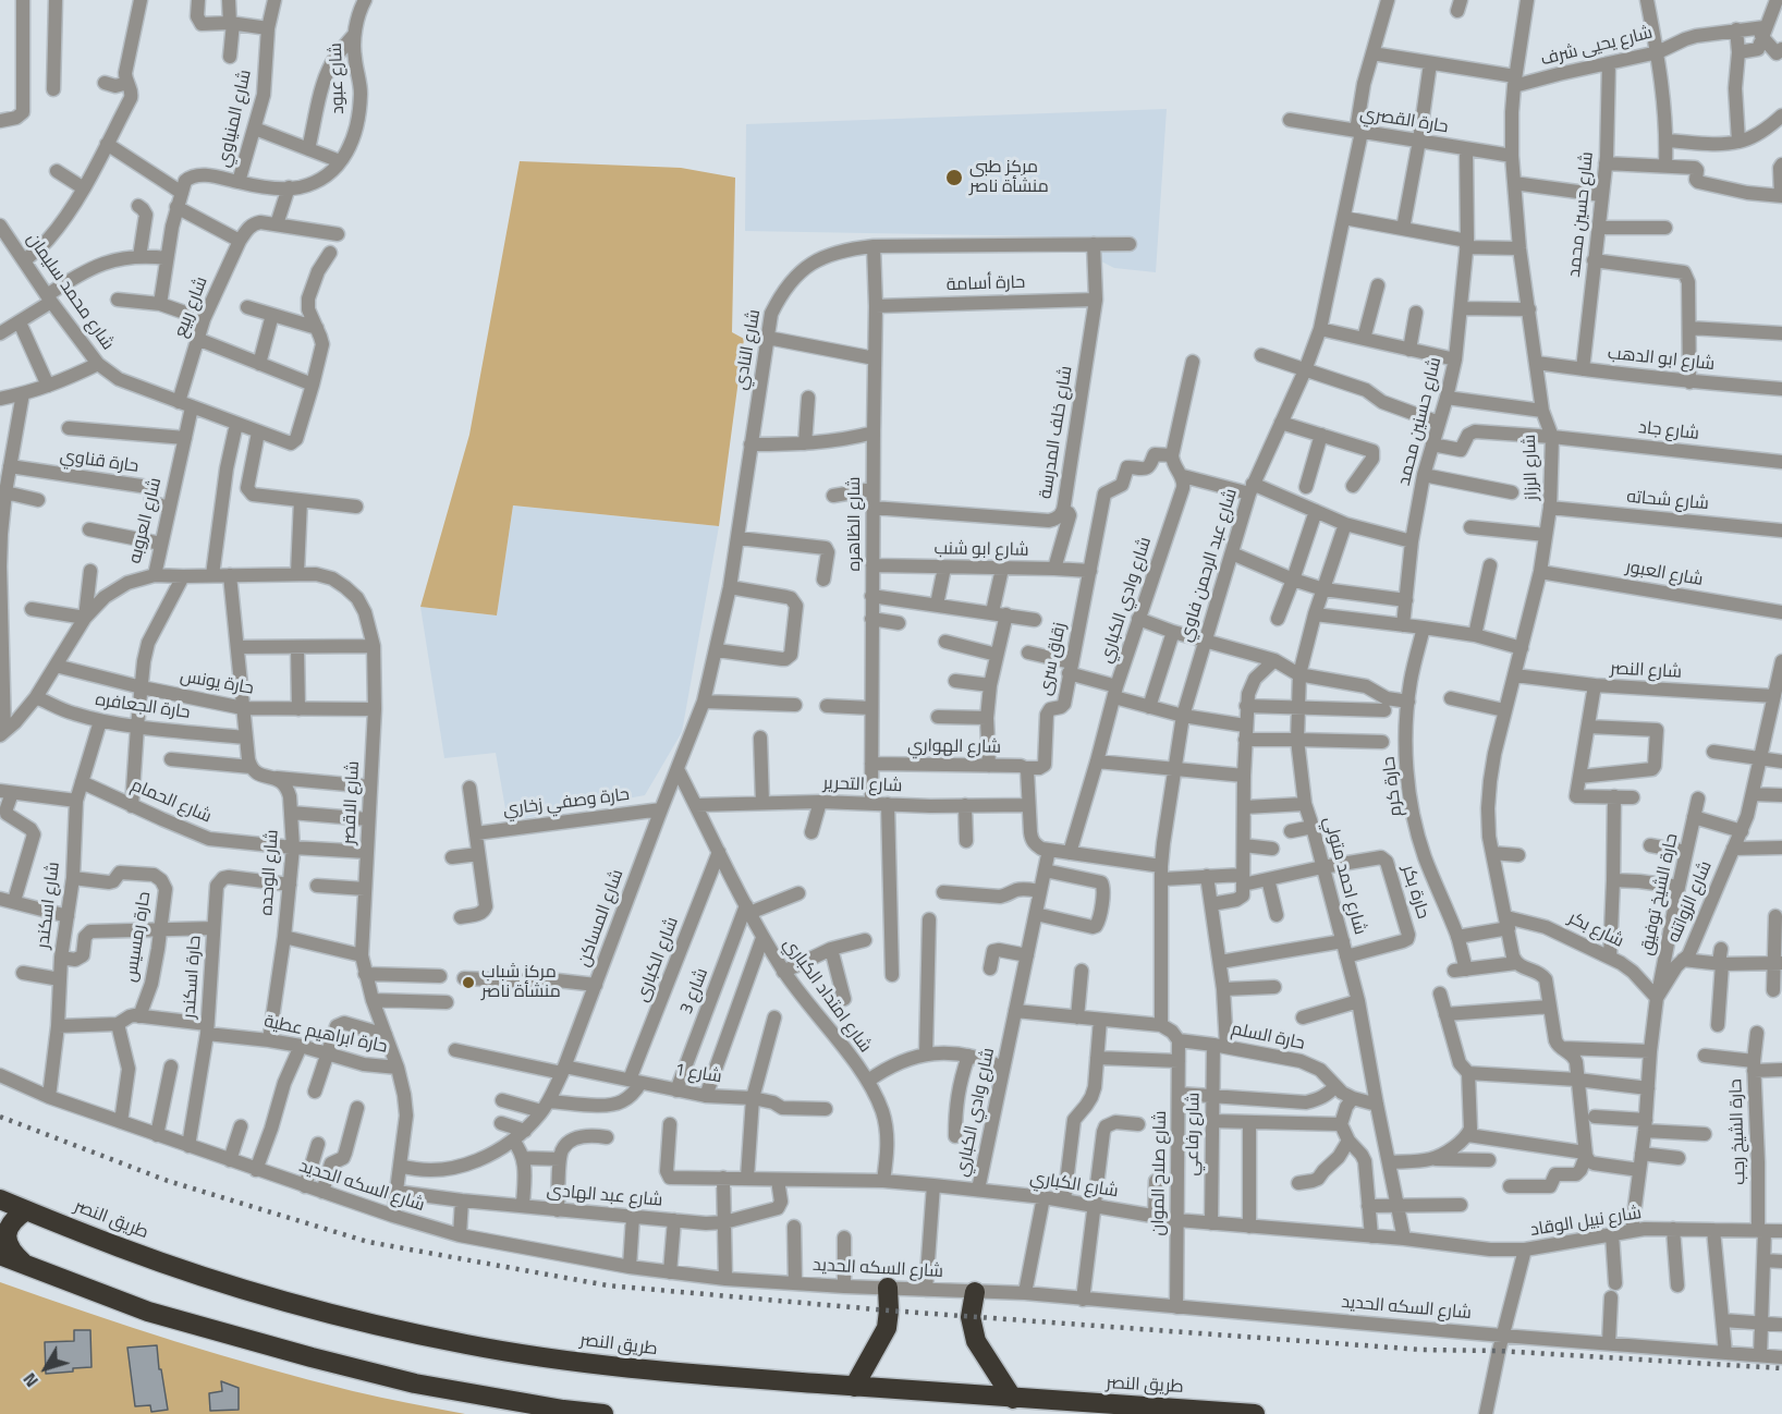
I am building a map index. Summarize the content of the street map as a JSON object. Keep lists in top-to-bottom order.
{
  "streets": {
    "highway": ["طريق النصر"],
    "street": [
      "شارع يحيى شرف",
      "شارع عبود",
      "شارع المنياوي",
      "حارة القصري",
      "شارع حسين محمد",
      "حارة أسامة",
      "شارع محمد سليمان",
      "شارع ربيع",
      "شارع النادي",
      "شارع ابو الدهب",
      "شارع حسنين محمد",
      "شارع جاد",
      "شارع خلف المدرسة",
      "حارة قناوي",
      "شارع الرزاز",
      "شارع شحاته",
      "شارع العروبه",
      "شارع الظاهره",
      "شارع ابو شنب",
      "شارع عبد الرحمن فاوي",
      "شارع العبور",
      "شارع وادي الكباري",
      "زقاق سرى",
      "شارع النصر",
      "حارة يونس",
      "حارة الجعافره",
      "شارع الهواري",
      "شارع التحرير",
      "حارة كرم",
      "شارع الحمام",
      "شارع الاقصر",
      "حارة وصفي زخاري",
      "شارع الوحده",
      "شارع احمد متولي",
      "حارة بكر",
      "حارة الشيخ توفيق",
      "شارع الزواتنه",
      "شارع اسكندر",
      "شارع المساكن",
      "شارع بكر",
      "حارة رمسيس",
      "شارع الكبارى",
      "حارة اسكندر",
      "شارع 3",
      "شارع امتداد الكباري",
      "حارة ابراهيم عطية",
      "حارة السلم",
      "شارع 1",
      "حارة الشيخ رجب",
      "شارع رفاعي",
      "شارع صلاح الموان",
      "شارع الكباري",
      "شارع السكه الحديد",
      "شارع عبد الهادى",
      "شارع نبيل الوقاد"
    ]
  },
  "crossings": [
    ["شارع يحيى شرف", "شارع حسين محمد"],
    ["شارع يحيى شرف", "شارع الرزاز"],
    ["شارع عبود", "شارع المنياوي"],
    ["حارة القصري", "شارع حسنين محمد"],
    ["حارة القصري", "شارع الرزاز"],
    ["حارة القصري", "شارع عبد الرحمن فاوي"],
    ["شارع حسين محمد", "شارع ابو الدهب"],
    ["حارة أسامة", "شارع خلف المدرسة"],
    ["حارة أسامة", "شارع الظاهره"],
    ["شارع محمد سليمان", "شارع ربيع"],
    ["شارع محمد سليمان", "شارع العروبه"],
    ["شارع النادي", "شارع خلف المدرسة"],
    ["شارع النادي", "شارع الظاهره"],
    ["شارع النادي", "شارع المساكن"],
    ["شارع النادي", "شارع امتداد الكباري"],
    ["شارع ابو الدهب", "شارع الرزاز"],
    ["شارع حسنين محمد", "شارع جاد"],
    ["شارع جاد", "شارع الرزاز"],
    ["شارع خلف المدرسة", "شارع الظاهره"],
    ["حارة قناوي", "شارع العروبه"],
    ["شارع الرزاز", "شارع شحاته"],
    ["شارع الرزاز", "شارع العبور"],
    ["شارع الرزاز", "شارع النصر"],
    ["شارع الرزاز", "حارة كرم"],
    ["شارع الرزاز", "شارع بكر"],
    ["شارع العروبه", "حارة يونس"],
    ["شارع العروبه", "حارة الجعافره"],
    ["شارع العروبه", "شارع الاقصر"],
    ["شارع الظاهره", "شارع ابو شنب"],
    ["شارع الظاهره", "شارع الهواري"],
    ["شارع الظاهره", "شارع التحرير"],
    ["شارع ابو شنب", "زقاق سرى"],
    ["شارع عبد الرحمن فاوي", "حارة بكر"],
    ["شارع وادي الكباري", "شارع الهواري"],
    ["شارع وادي الكباري", "شارع الكباري"],
    ["زقاق سرى", "شارع الهواري"],
    ["شارع النصر", "شارع الزواتنه"],
    ["حارة يونس", "شارع الاقصر"],
    ["حارة الجعافره", "شارع اسكندر"],
    ["شارع الهواري", "شارع التحرير"],
    ["شارع التحرير", "شارع امتداد الكباري"],
    ["شارع الحمام", "شارع الاقصر"],
    ["شارع الحمام", "شارع الوحده"],
    ["شارع الحمام", "شارع اسكندر"],
    ["شارع الاقصر", "شارع المساكن"],
    ["شارع الاقصر", "حارة ابراهيم عطية"],
    ["شارع الاقصر", "شارع السكه الحديد"],
    ["شارع الاقصر", "شارع عبد الهادى"],
    ["حارة وصفي زخاري", "شارع المساكن"],
    ["شارع الوحده", "حارة اسكندر"],
    ["شارع الوحده", "حارة ابراهيم عطية"],
    ["شارع احمد متولي", "حارة بكر"],
    ["شارع احمد متولي", "حارة السلم"],
    ["شارع احمد متولي", "شارع الكباري"],
    ["حارة بكر", "شارع رفاعي"],
    ["حارة الشيخ توفيق", "شارع الزواتنه"],
    ["حارة الشيخ توفيق", "شارع بكر"],
    ["شارع الزواتنه", "شارع بكر"],
    ["شارع الزواتنه", "شارع نبيل الوقاد"],
    ["شارع اسكندر", "حارة رمسيس"],
    ["شارع اسكندر", "شارع السكه الحديد"],
    ["شارع المساكن", "شارع امتداد الكباري"],
    ["شارع المساكن", "شارع 1"],
    ["حارة رمسيس", "حارة ابراهيم عطية"],
    ["شارع الكبارى", "شارع امتداد الكباري"],
    ["شارع الكبارى", "شارع 1"],
    ["حارة اسكندر", "حارة ابراهيم عطية"],
    ["حارة اسكندر", "شارع السكه الحديد"],
    ["شارع 3", "شارع امتداد الكباري"],
    ["شارع 3", "شارع 1"],
    ["شارع امتداد الكباري", "شارع الكباري"],
    ["حارة السلم", "شارع رفاعي"],
    ["حارة السلم", "شارع صلاح الموان"],
    ["حارة الشيخ رجب", "شارع السكه الحديد"],
    ["حارة الشيخ رجب", "شارع نبيل الوقاد"],
    ["شارع رفاعي", "شارع الكباري"],
    ["شارع صلاح الموان", "شارع الكباري"],
    ["شارع صلاح الموان", "شارع السكه الحديد"],
    ["شارع الكباري", "شارع عبد الهادى"],
    ["شارع الكباري", "شارع نبيل الوقاد"],
    ["شارع السكه الحديد", "شارع نبيل الوقاد"]
  ],
  "places": ["مركز طبى منشأة ناصر", "مركز شباب منشأة ناصر"],
  "north": "bottom left"
}
